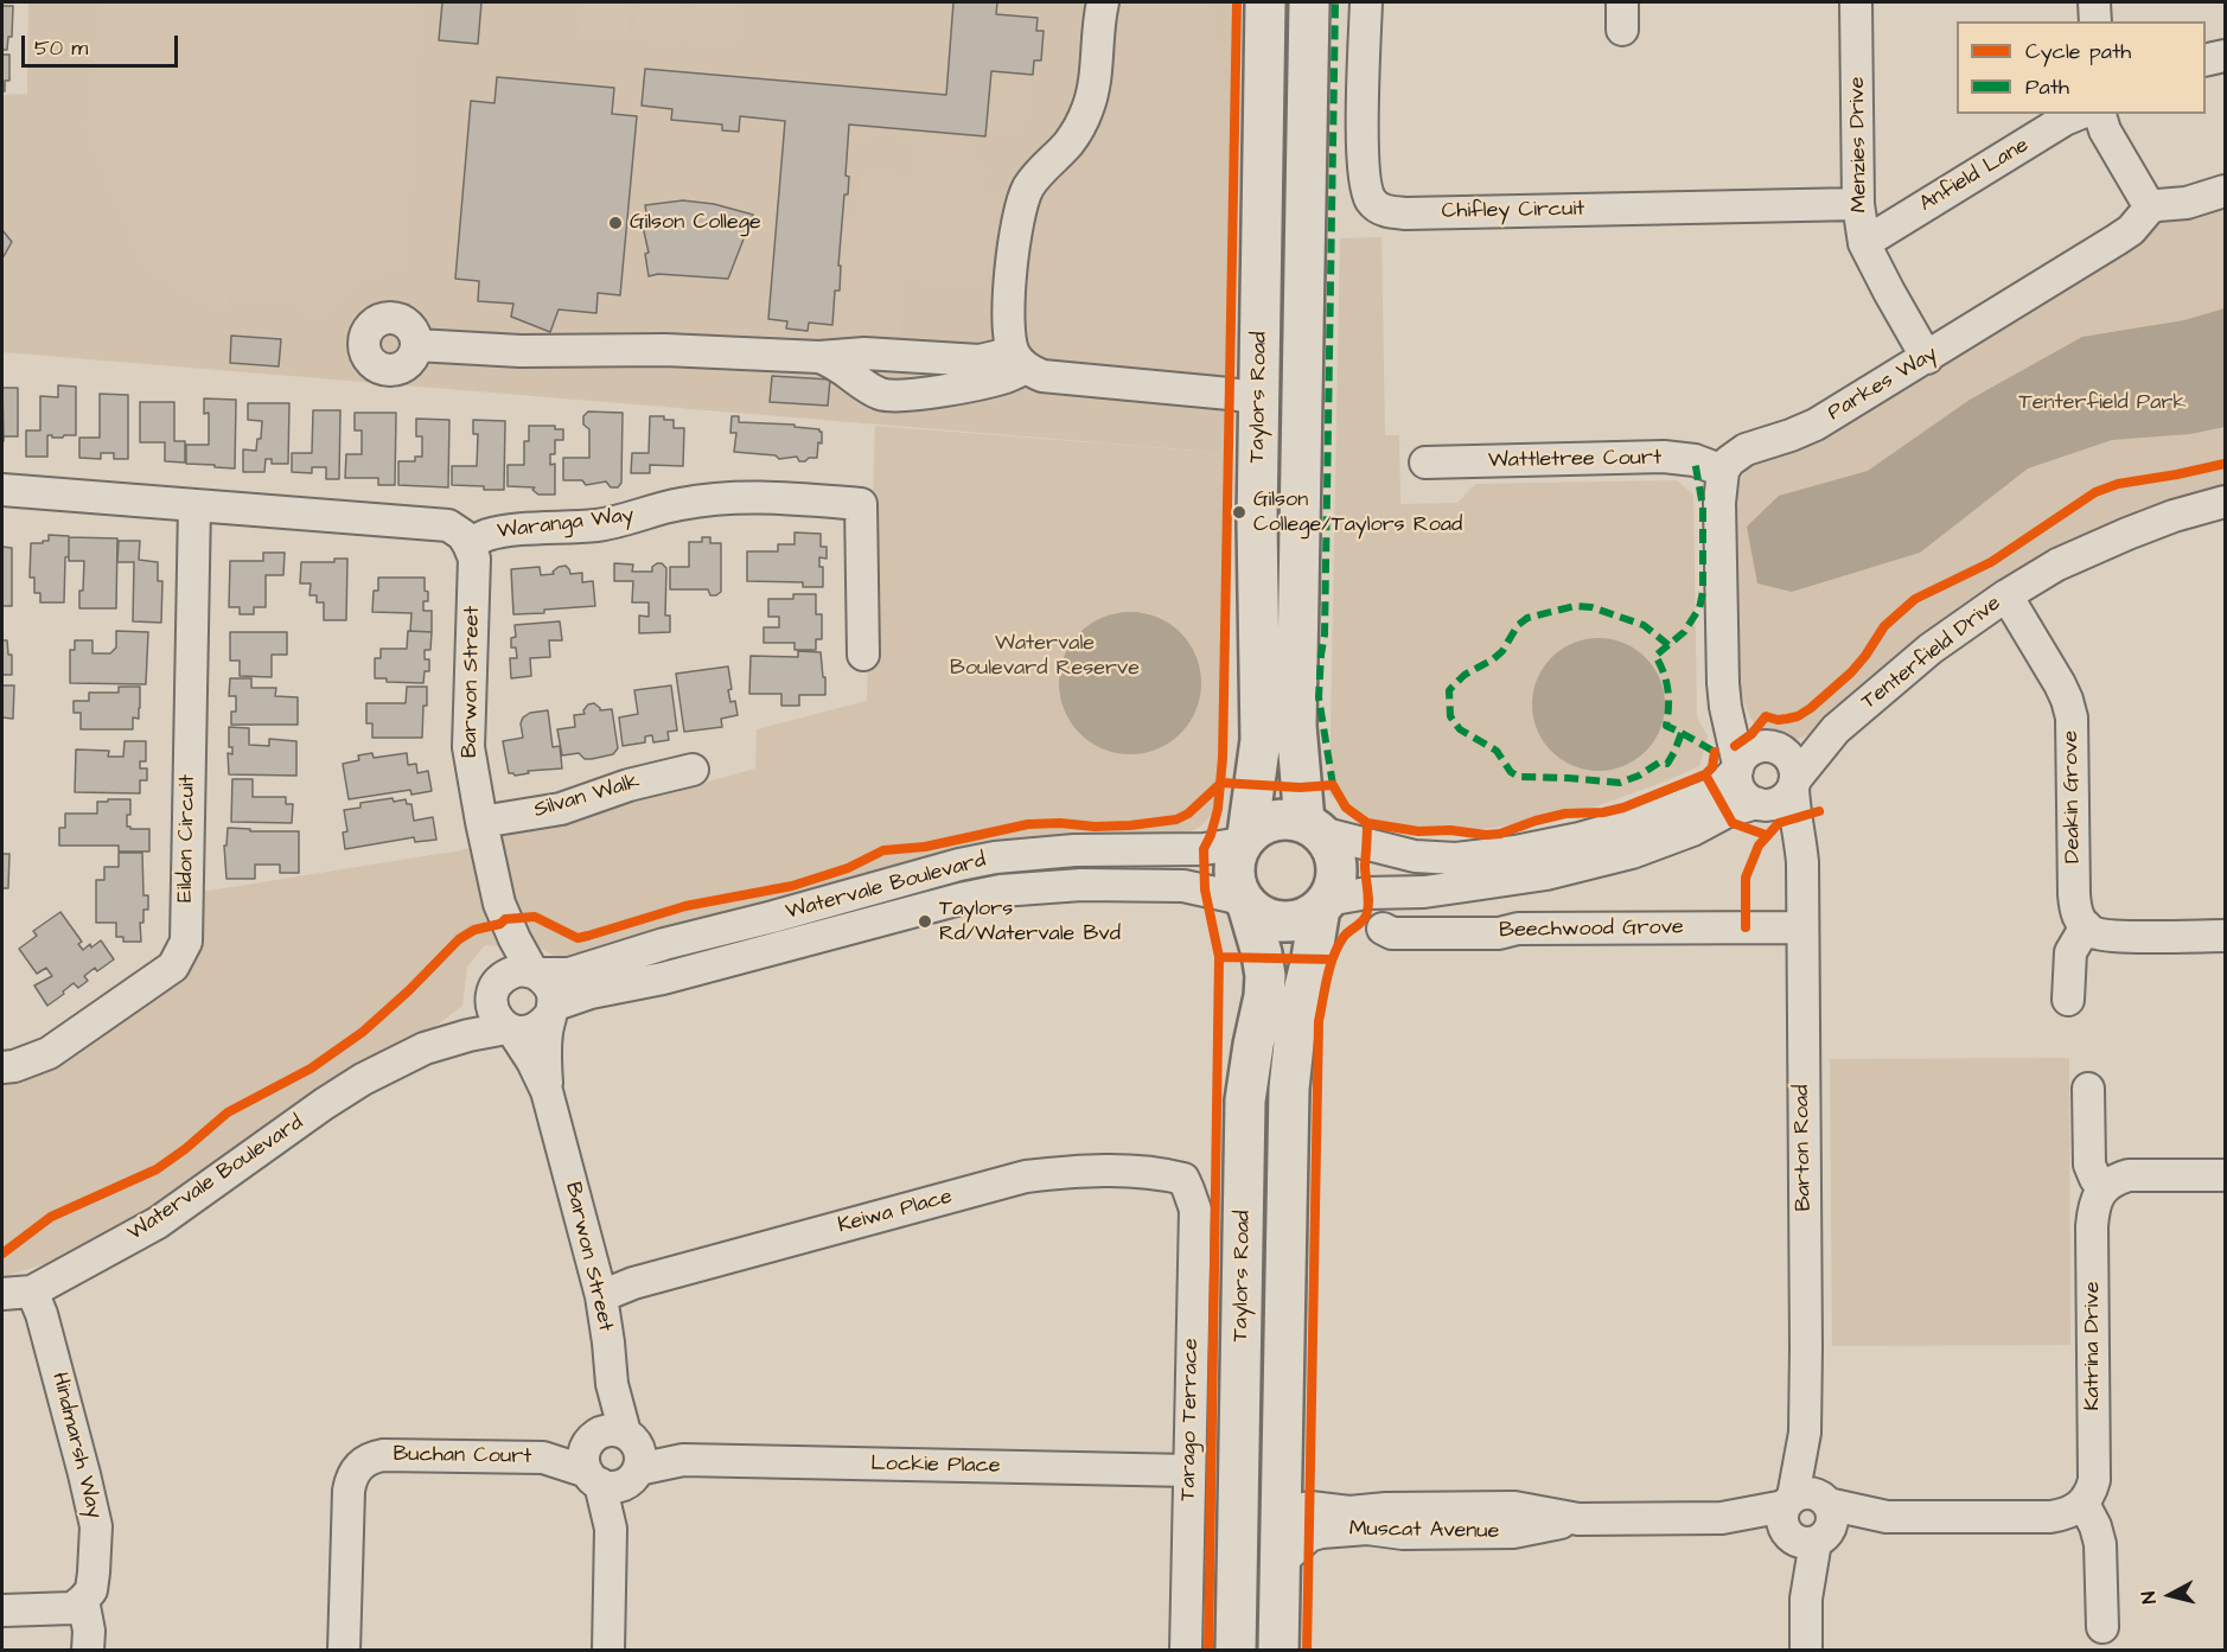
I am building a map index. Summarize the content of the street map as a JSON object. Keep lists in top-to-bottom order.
{
  "streets": {
    "main road": ["Taylors Road"],
    "street": [
      "Menzies Drive",
      "Anfield Lane",
      "Chifley Circuit",
      "Parkes Way",
      "Wattletree Court",
      "Waranga Way",
      "Tenterfield Drive",
      "Barwon Street",
      "Silvan Walk",
      "Deakin Grove",
      "Eildon Circuit",
      "Watervale Boulevard",
      "Beechwood Grove",
      "Barton Road",
      "Keiwa Place",
      "Katrina Drive",
      "Tarago Terrace",
      "Hindmarsh Way",
      "Buchan Court",
      "Lockie Place",
      "Muscat Avenue"
    ]
  },
  "crossings": [
    ["Menzies Drive", "Anfield Lane"],
    ["Menzies Drive", "Chifley Circuit"],
    ["Menzies Drive", "Parkes Way"],
    ["Parkes Way", "Wattletree Court"],
    ["Taylors Road", "Watervale Boulevard"],
    ["Taylors Road", "Muscat Avenue"],
    ["Waranga Way", "Barwon Street"],
    ["Waranga Way", "Eildon Circuit"],
    ["Tenterfield Drive", "Deakin Grove"],
    ["Tenterfield Drive", "Barton Road"],
    ["Barwon Street", "Silvan Walk"],
    ["Barwon Street", "Watervale Boulevard"],
    ["Barwon Street", "Keiwa Place"],
    ["Barwon Street", "Buchan Court"],
    ["Barwon Street", "Lockie Place"],
    ["Watervale Boulevard", "Hindmarsh Way"],
    ["Beechwood Grove", "Barton Road"],
    ["Barton Road", "Muscat Avenue"],
    ["Keiwa Place", "Tarago Terrace"],
    ["Tarago Terrace", "Lockie Place"],
    ["Buchan Court", "Lockie Place"]
  ],
  "parks": ["Tenterfield Park", "Watervale Boulevard Reserve"],
  "places": ["Gilson College", "Gilson College/Taylors Road", "Taylors Rd/Watervale Bvd"],
  "legend": ["Cycle path", "Path"],
  "scale_bar": "50 m",
  "north": "left"
}
